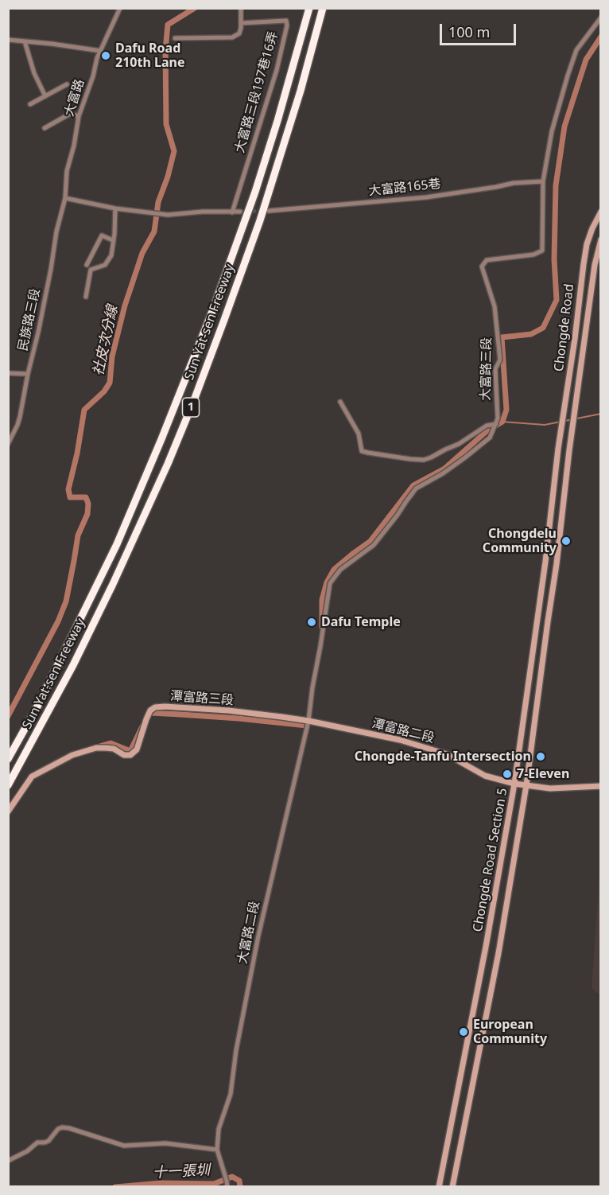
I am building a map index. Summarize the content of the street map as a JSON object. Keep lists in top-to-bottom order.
{
  "streets": {
    "highway": ["Sun Yat-sen Freeway", "1"],
    "street": [
      "大富路三段197巷16弄",
      "大富路",
      "大富路165巷",
      "民族路三段",
      "Chongde Road",
      "大富路三段",
      "潭富路三段",
      "潭富路二段",
      "Chongde Road Section 5",
      "大富路二段"
    ]
  },
  "crossings": [
    ["大富路", "民族路三段"],
    ["大富路165巷", "大富路三段"],
    ["Chongde Road", "Chongde Road Section 5"],
    ["潭富路三段", "潭富路二段"],
    ["潭富路三段", "大富路二段"],
    ["潭富路二段", "Chongde Road Section 5"],
    ["潭富路二段", "大富路二段"]
  ],
  "water": ["社皮次分線", "十一張圳"],
  "places": [
    "Dafu Road 210th Lane",
    "Chongdelu Community",
    "Dafu Temple",
    "Chongde-Tanfu Intersection",
    "7-Eleven",
    "European Community"
  ],
  "scale_bar": "100 m"
}
